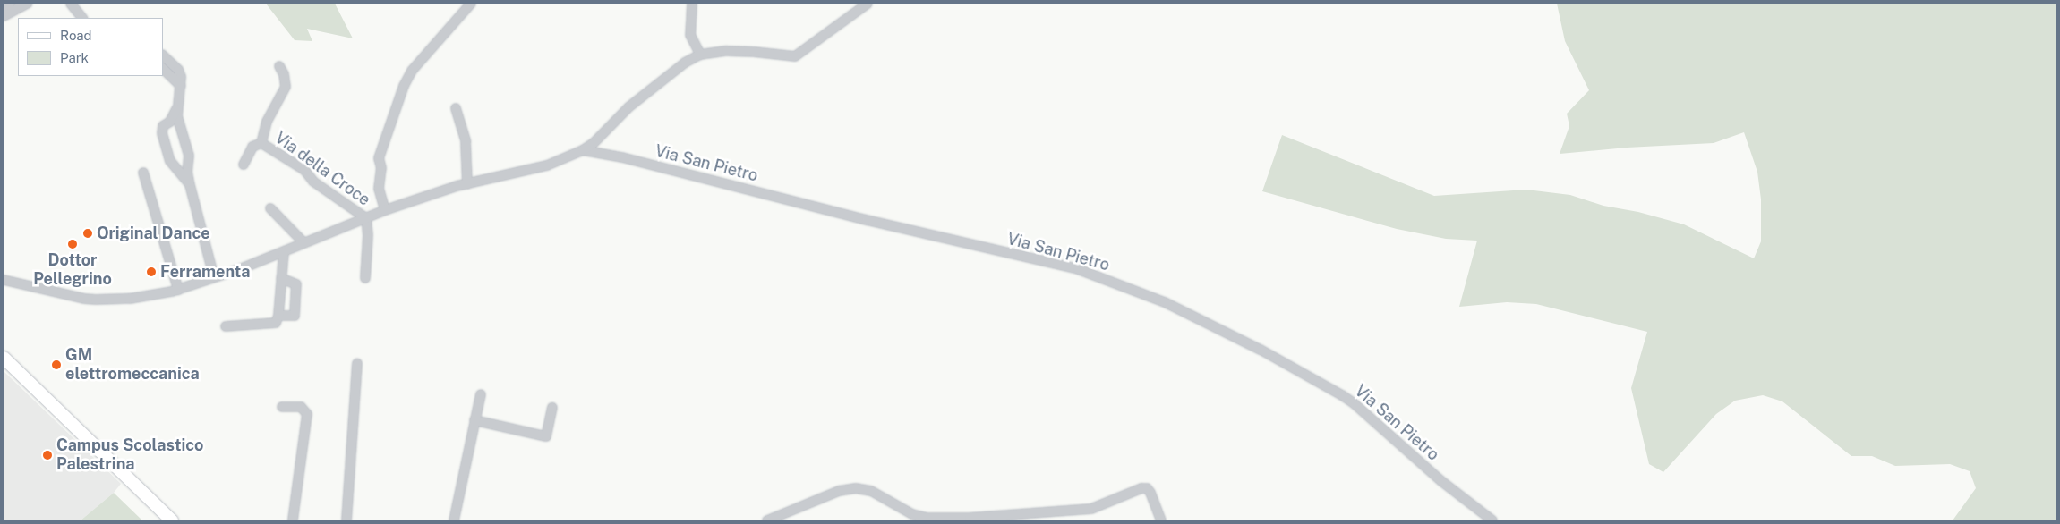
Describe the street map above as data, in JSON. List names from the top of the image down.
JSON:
{
  "streets": {
    "street": ["Via San Pietro", "Via della Croce"]
  },
  "crossings": [
    ["Via San Pietro", "Via della Croce"]
  ],
  "places": [
    "Original Dance",
    "Dottor Pellegrino",
    "Ferramenta",
    "GM elettromeccanica",
    "Campus Scolastico Palestrina"
  ],
  "legend": ["Road", "Park"]
}
